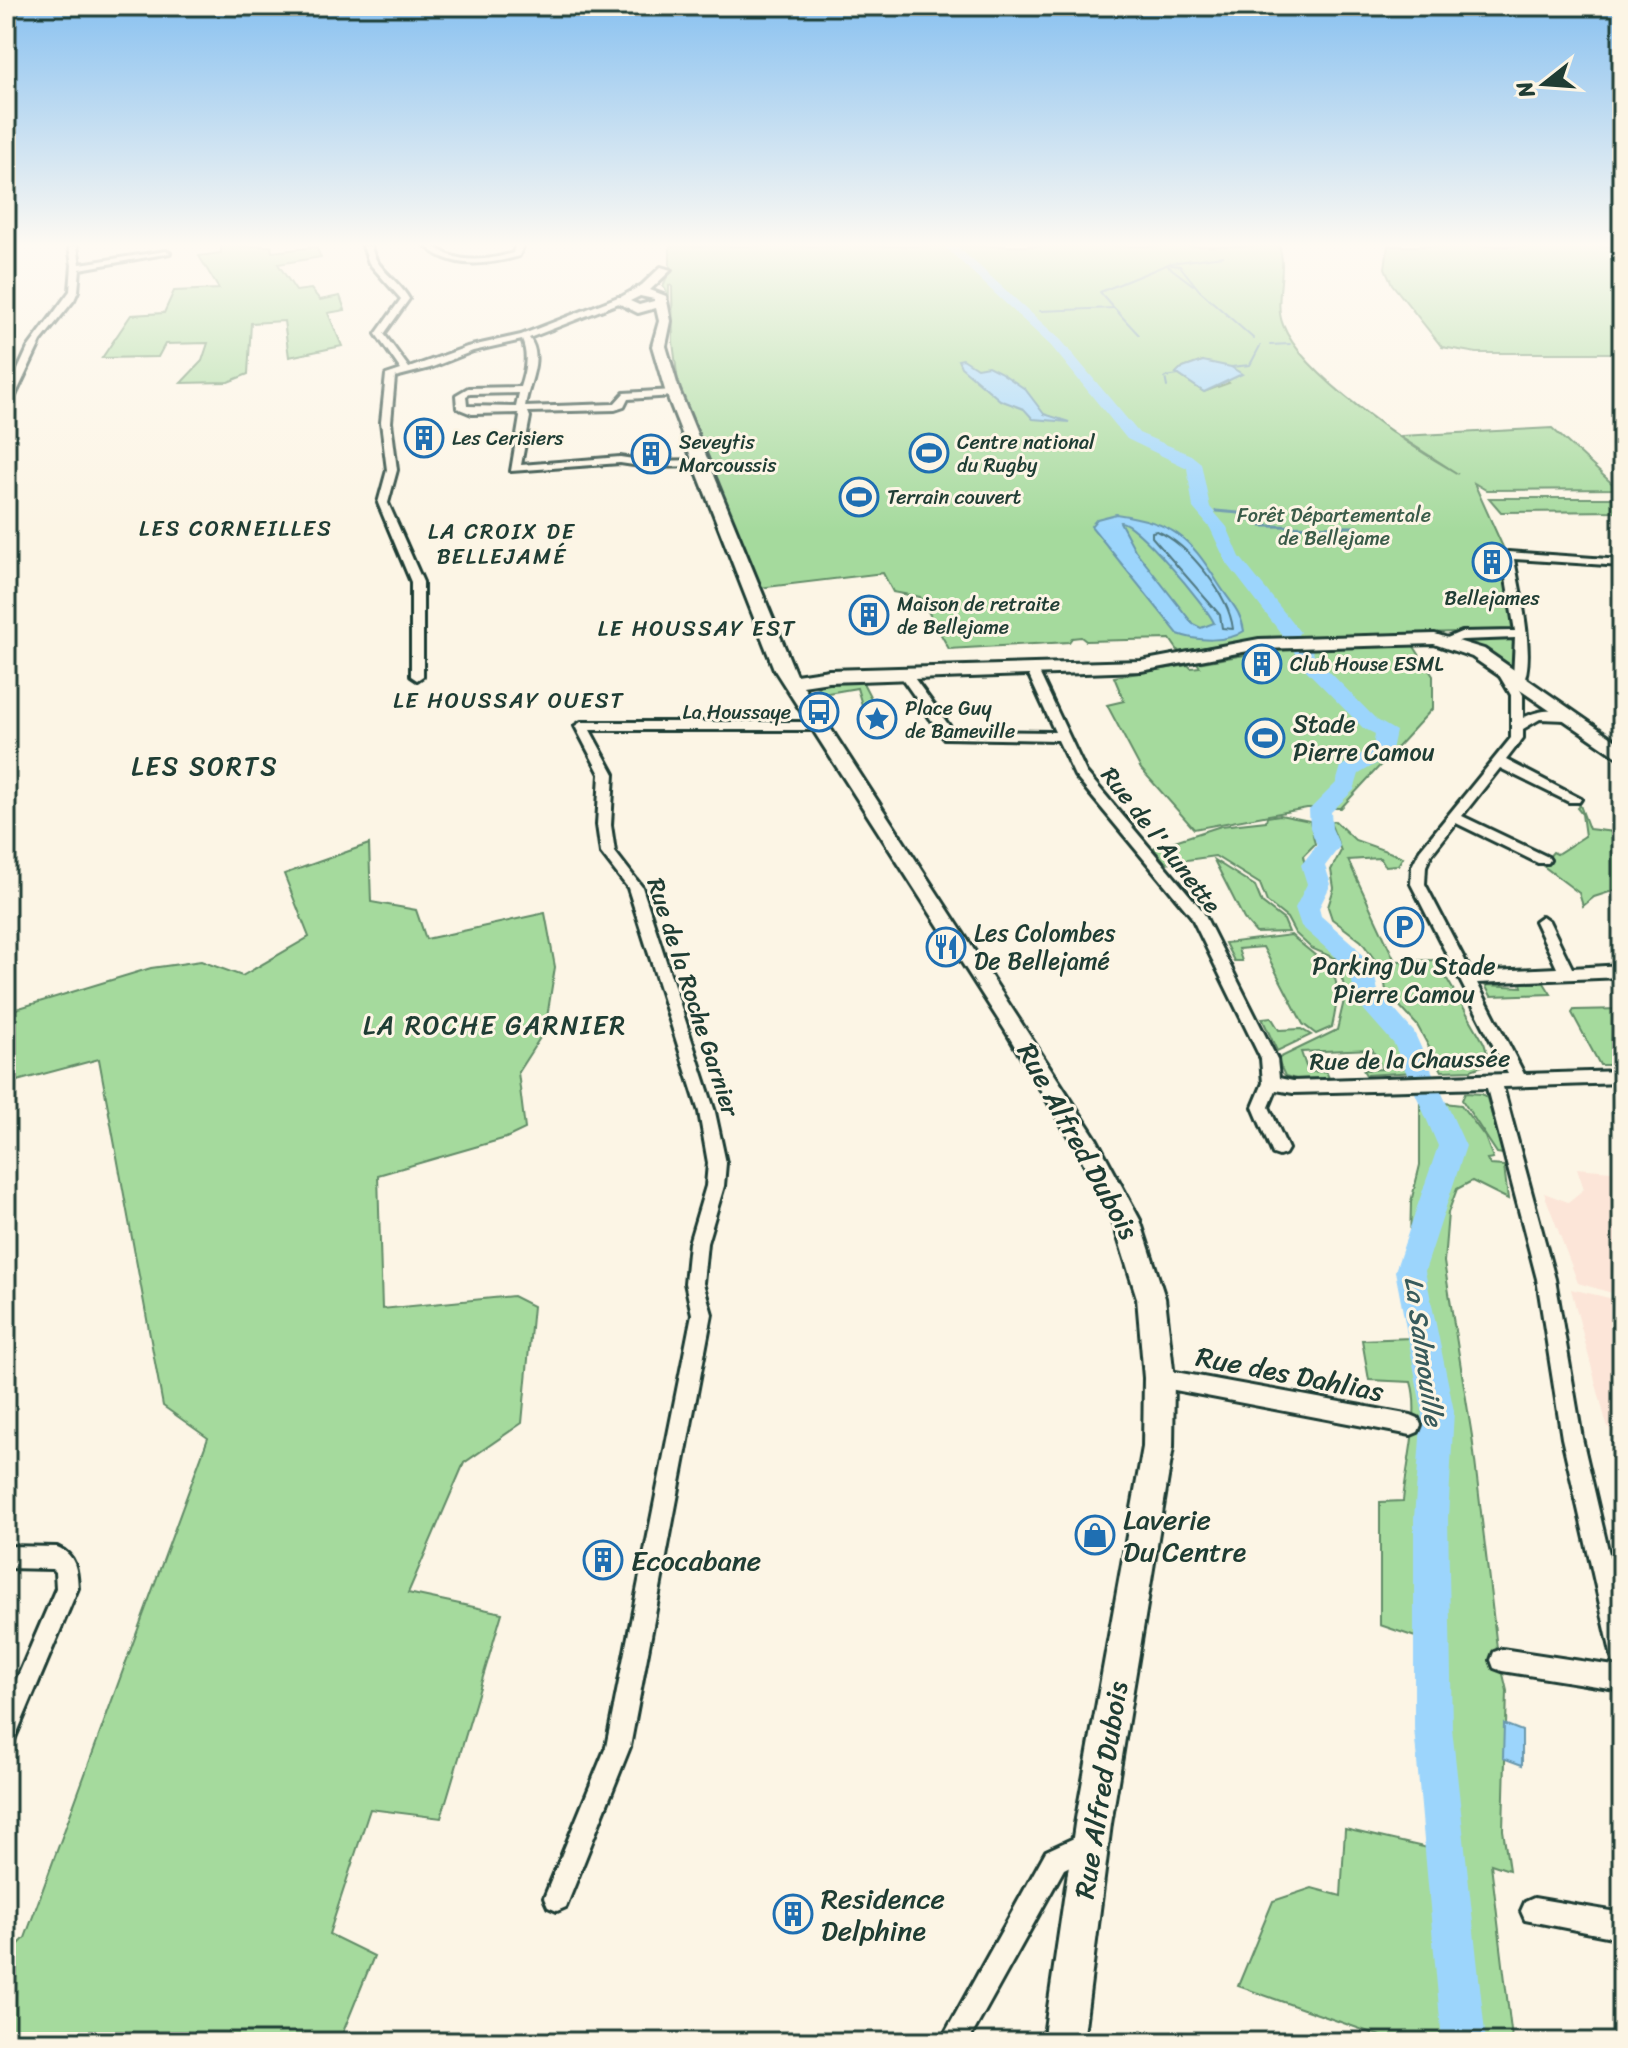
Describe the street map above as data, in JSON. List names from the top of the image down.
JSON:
{
  "streets": {
    "main road": ["Rue Alfred Dubois"],
    "street": [
      "Rue de l'Aunette",
      "Rue de la Roche Garnier",
      "Rue de la Chaussée",
      "Rue des Dahlias"
    ]
  },
  "crossings": [
    ["Rue de l'Aunette", "Rue de la Chaussée"],
    ["Rue de la Roche Garnier", "Rue Alfred Dubois"],
    ["Rue Alfred Dubois", "Rue des Dahlias"]
  ],
  "districts": [
    "LES CORNEILLES",
    "LA CROIX DE BELLEJAMÉ",
    "LE HOUSSAY EST",
    "LE HOUSSAY OUEST",
    "LES SORTS",
    "LA ROCHE GARNIER"
  ],
  "water": ["La Salmouille"],
  "parks": ["Forêt Départementale de Bellejame"],
  "places": {
    "building": [
      "Les Cerisiers",
      "Seveytis Marcoussis",
      "Bellejames",
      "Maison de retraite de Bellejame",
      "Club House ESML",
      "Ecocabane",
      "Residence Delphine"
    ],
    "sports": ["Centre national du Rugby", "Terrain couvert", "Stade Pierre Camou"],
    "bus stop": ["La Houssaye"],
    "place": ["Place Guy de Bameville"],
    "parking": ["Parking Du Stade Pierre Camou"],
    "restaurant": ["Les Colombes De Bellejamé"],
    "shop": ["Laverie Du Centre"]
  },
  "north": "left"
}
